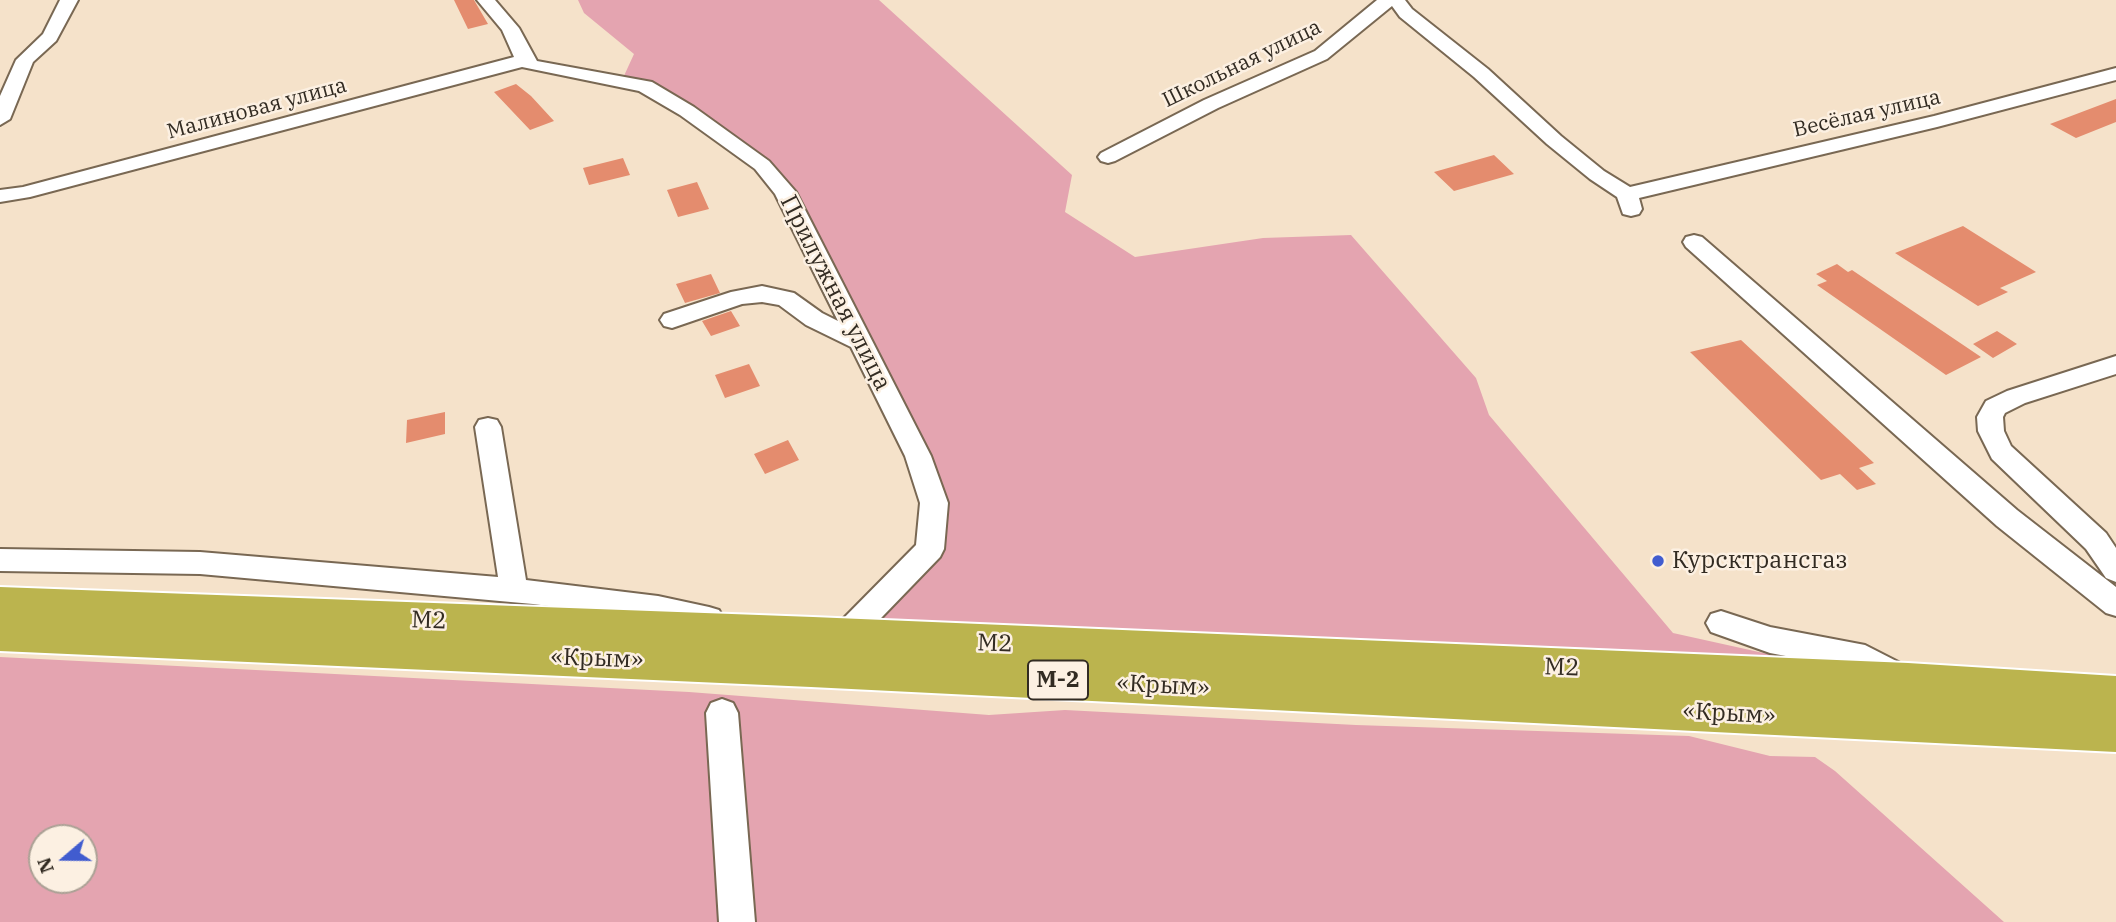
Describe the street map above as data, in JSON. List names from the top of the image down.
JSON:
{
  "streets": {
    "highway": ["М2", "«Крым»", "М-2"],
    "street": [
      "Школьная улица",
      "Малиновая улица",
      "Весёлая улица",
      "Прилужная улица"
    ]
  },
  "crossings": [
    ["Малиновая улица", "Прилужная улица"],
    ["Прилужная улица", "М2"]
  ],
  "places": ["Курсктрансгаз"],
  "north": "left"
}
